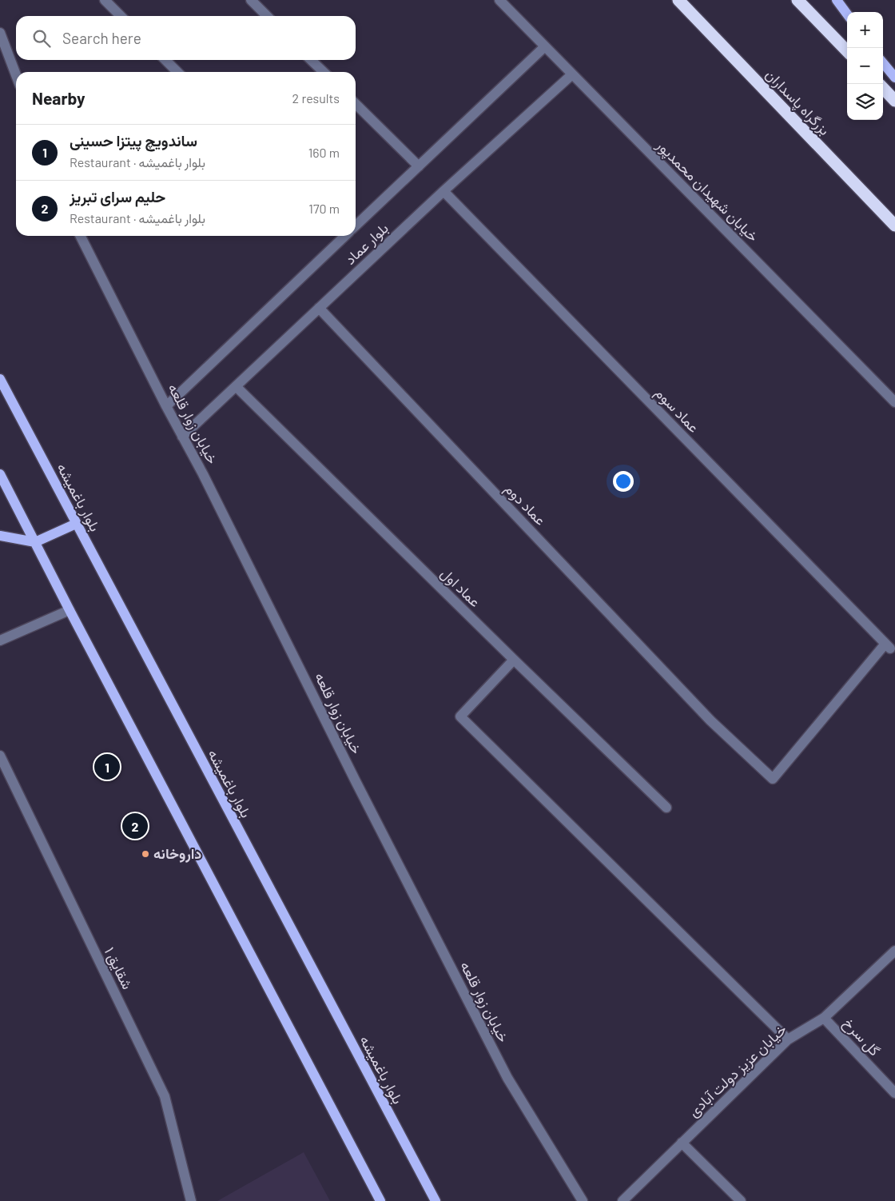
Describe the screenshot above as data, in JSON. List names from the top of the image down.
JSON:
{
  "streets": {
    "highway": ["بزرگراه پاسداران"],
    "main road": ["بلوار باغمیشه"],
    "street": [
      "خیابان شهیدان محمدپور",
      "بلوار عماد",
      "عماد سوم",
      "خیابان زوار قلعه",
      "عماد دوم",
      "عماد اول",
      "شقایق ۱",
      "گل سرخ",
      "خیابان عزیز دولت آبادی"
    ]
  },
  "crossings": [
    ["خیابان شهیدان محمدپور", "بلوار عماد"],
    ["بلوار عماد", "عماد سوم"],
    ["بلوار عماد", "خیابان زوار قلعه"],
    ["بلوار عماد", "عماد دوم"],
    ["بلوار عماد", "عماد اول"],
    ["عماد سوم", "عماد دوم"],
    ["گل سرخ", "خیابان عزیز دولت آبادی"]
  ],
  "places": ["داروخانه"],
  "page": {
    "map_buttons": ["+", "−"],
    "search": "Search here",
    "heading": ["Nearby", "2 results"],
    "list": [
      {
        "mark": "1",
        "name": "ساندویچ پیتزا حسینی",
        "note": "Restaurant · بلوار باغمیشه",
        "value": "160 m"
      },
      {
        "mark": "2",
        "name": "حلیم سرای تبریز",
        "note": "Restaurant · بلوار باغمیشه",
        "value": "170 m"
      }
    ],
    "pins": ["1", "2"]
  }
}
